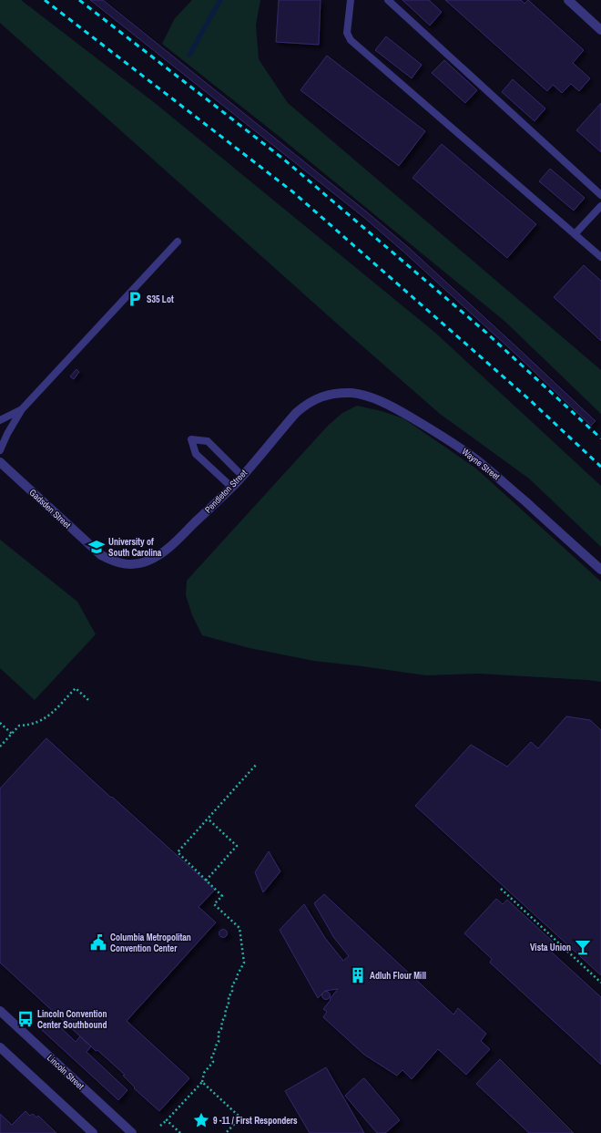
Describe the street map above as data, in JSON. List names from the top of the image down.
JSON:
{
  "streets": {
    "street": [
      "Wayne Street",
      "Pendleton Street",
      "Gadsden Street",
      "Lincoln Street"
    ]
  },
  "crossings": [
    ["Wayne Street", "Pendleton Street"],
    ["Pendleton Street", "Gadsden Street"]
  ],
  "places": {
    "parking": ["S35 Lot"],
    "school or university": ["University of South Carolina"],
    "public building": ["Columbia Metropolitan Convention Center"],
    "bar": ["Vista Union"],
    "building": ["Adluh Flour Mill"],
    "bus stop": ["Lincoln Convention Center Southbound"],
    "place": ["9 -11 / First Responders"]
  }
}
